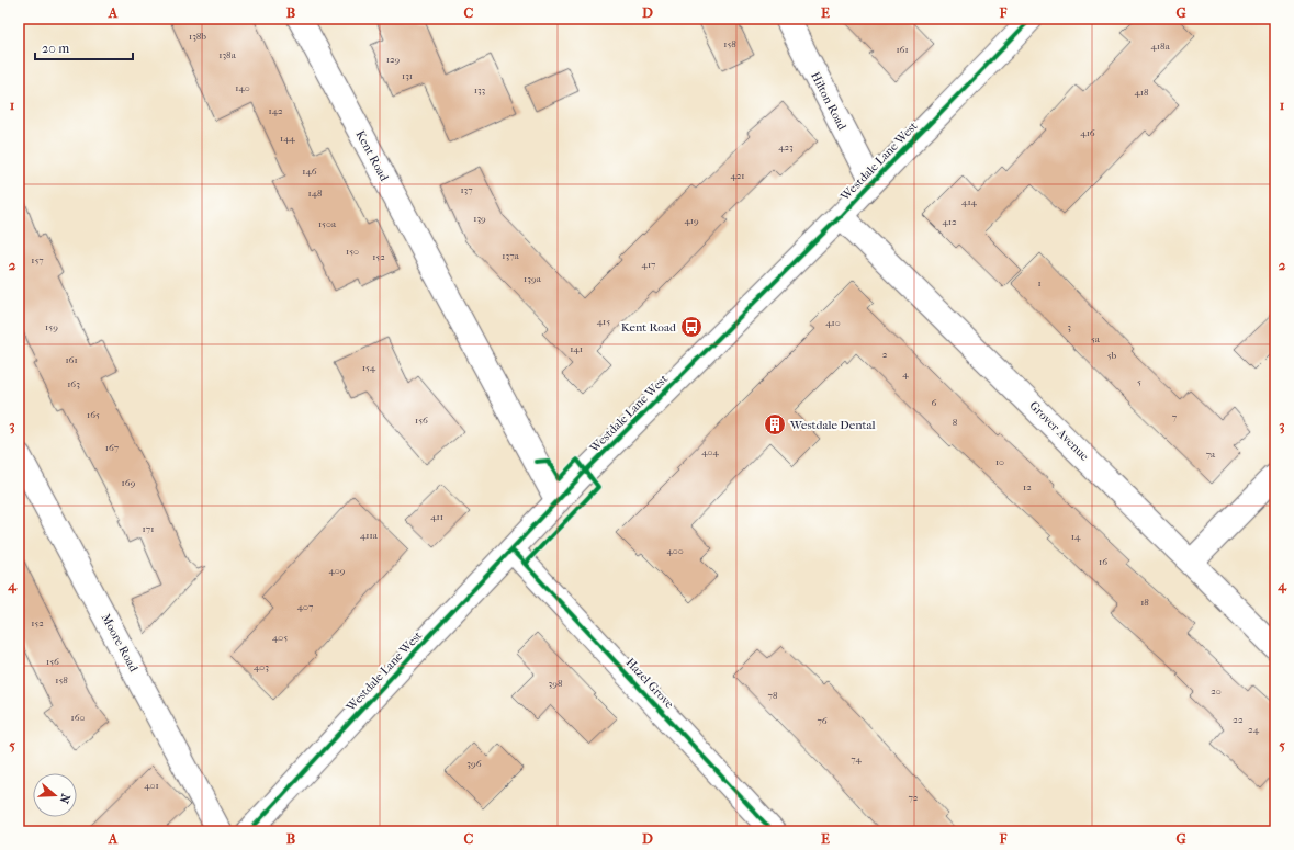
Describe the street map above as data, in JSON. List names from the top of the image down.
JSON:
{
  "streets": {
    "street": [
      "Hilton Road",
      "Kent Road",
      "Westdale Lane West",
      "Grover Avenue",
      "Moore Road",
      "Hazel Grove"
    ]
  },
  "crossings": [
    ["Hilton Road", "Westdale Lane West"],
    ["Kent Road", "Westdale Lane West"],
    ["Westdale Lane West", "Grover Avenue"],
    ["Westdale Lane West", "Hazel Grove"]
  ],
  "places": {
    "bus stop": ["Kent Road"],
    "building": ["Westdale Dental"]
  },
  "house_numbers": [
    "138b",
    "158",
    "418a",
    "161",
    "138a",
    "129",
    "131",
    "140",
    "133",
    "418",
    "142",
    "416",
    "144",
    "423",
    "146",
    "421",
    "137",
    "148",
    "414",
    "139",
    "419",
    "412",
    "150a",
    "150",
    "137a",
    "152",
    "157",
    "417",
    "139a",
    "1",
    "415",
    "410",
    "159",
    "3",
    "5a",
    "141",
    "2",
    "5b",
    "161",
    "154",
    "4",
    "5",
    "163",
    "6",
    "165",
    "7",
    "156",
    "8",
    "167",
    "404",
    "7a",
    "10",
    "169",
    "12",
    "411",
    "171",
    "411a",
    "14",
    "400",
    "16",
    "409",
    "18",
    "407",
    "152",
    "405",
    "156",
    "403",
    "158",
    "398",
    "20",
    "78",
    "160",
    "22",
    "76",
    "24",
    "74",
    "396",
    "401",
    "72"
  ],
  "scale_bar": "20 m",
  "north": "right",
  "grid": {
    "columns": [
      "A",
      "B",
      "C",
      "D",
      "E",
      "F",
      "G"
    ],
    "rows": [
      "1",
      "2",
      "3",
      "4",
      "5"
    ]
  }
}
